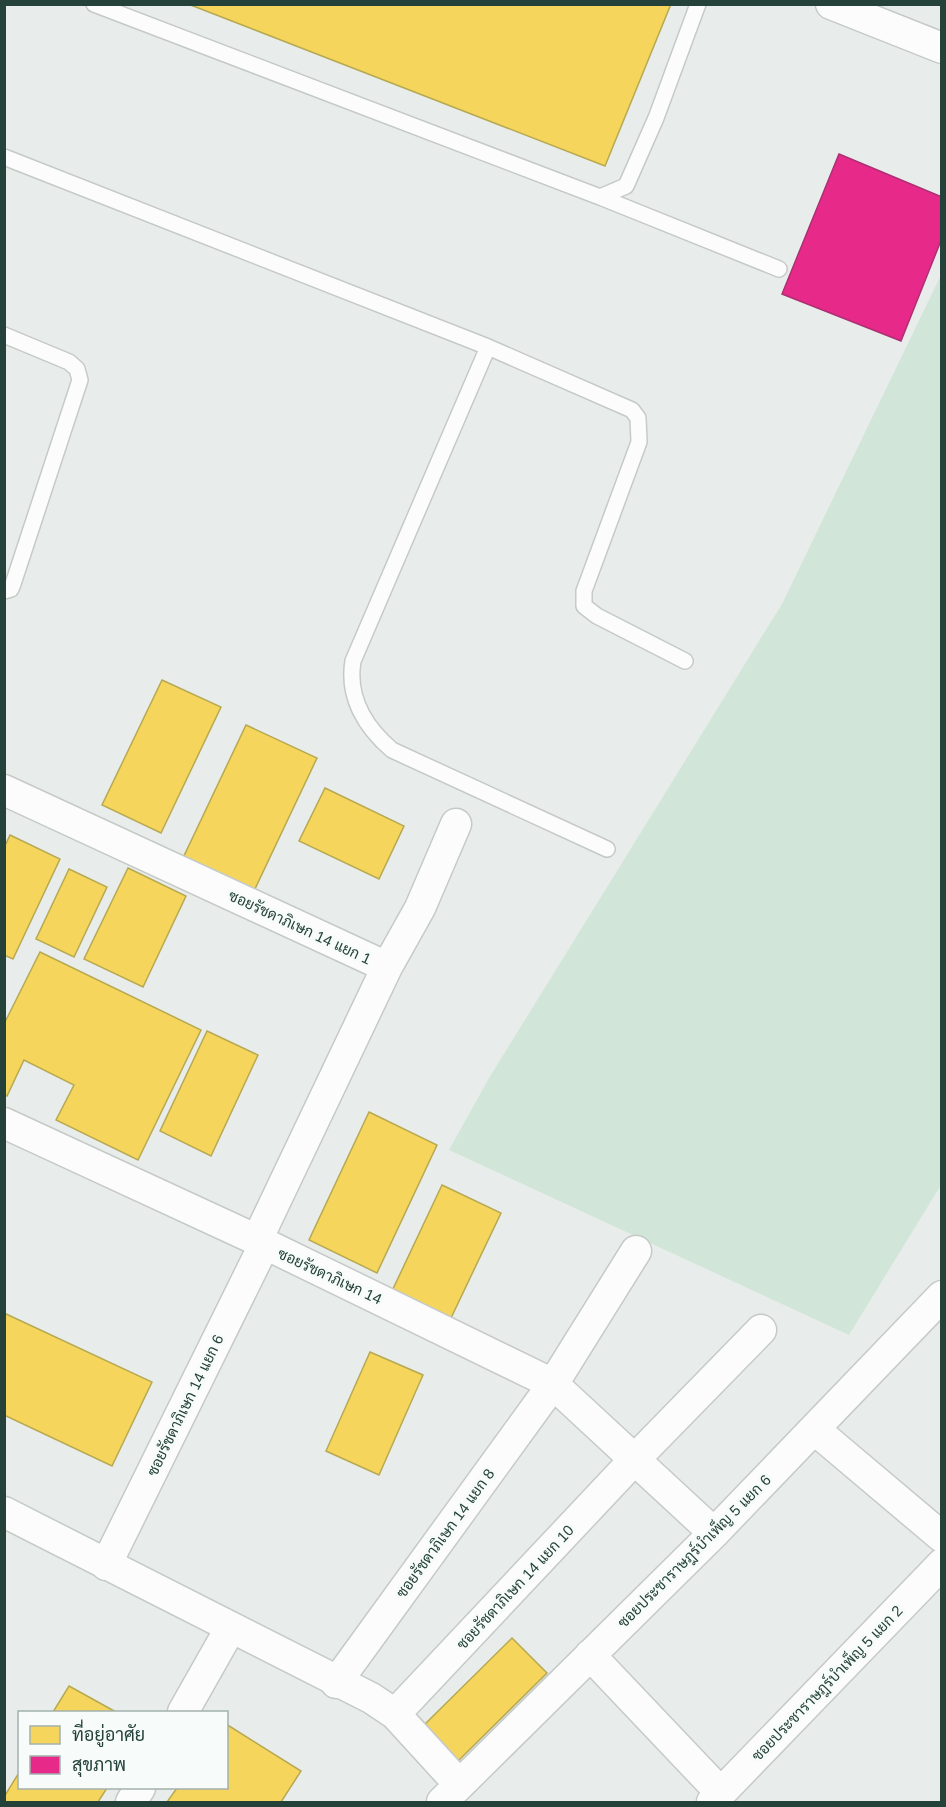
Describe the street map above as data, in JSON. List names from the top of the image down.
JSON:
{
  "streets": {
    "street": [
      "ซอยรัชดาภิเษก 14 แยก 1",
      "ซอยรัชดาภิเษก 14",
      "ซอยรัชดาภิเษก 14 แยก 6",
      "ซอยรัชดาภิเษก 14 แยก 8",
      "ซอยประชาราษฎร์บำเพ็ญ 5 แยก 6",
      "ซอยรัชดาภิเษก 14 แยก 10",
      "ซอยประชาราษฎร์บำเพ็ญ 5 แยก 2"
    ]
  },
  "crossings": [
    ["ซอยรัชดาภิเษก 14 แยก 1", "ซอยรัชดาภิเษก 14"],
    ["ซอยรัชดาภิเษก 14 แยก 1", "ซอยรัชดาภิเษก 14 แยก 6"],
    ["ซอยรัชดาภิเษก 14", "ซอยรัชดาภิเษก 14 แยก 6"],
    ["ซอยรัชดาภิเษก 14", "ซอยรัชดาภิเษก 14 แยก 8"],
    ["ซอยรัชดาภิเษก 14", "ซอยประชาราษฎร์บำเพ็ญ 5 แยก 6"],
    ["ซอยรัชดาภิเษก 14", "ซอยรัชดาภิเษก 14 แยก 10"]
  ],
  "legend": ["ที่อยู่อาศัย", "สุขภาพ"]
}
